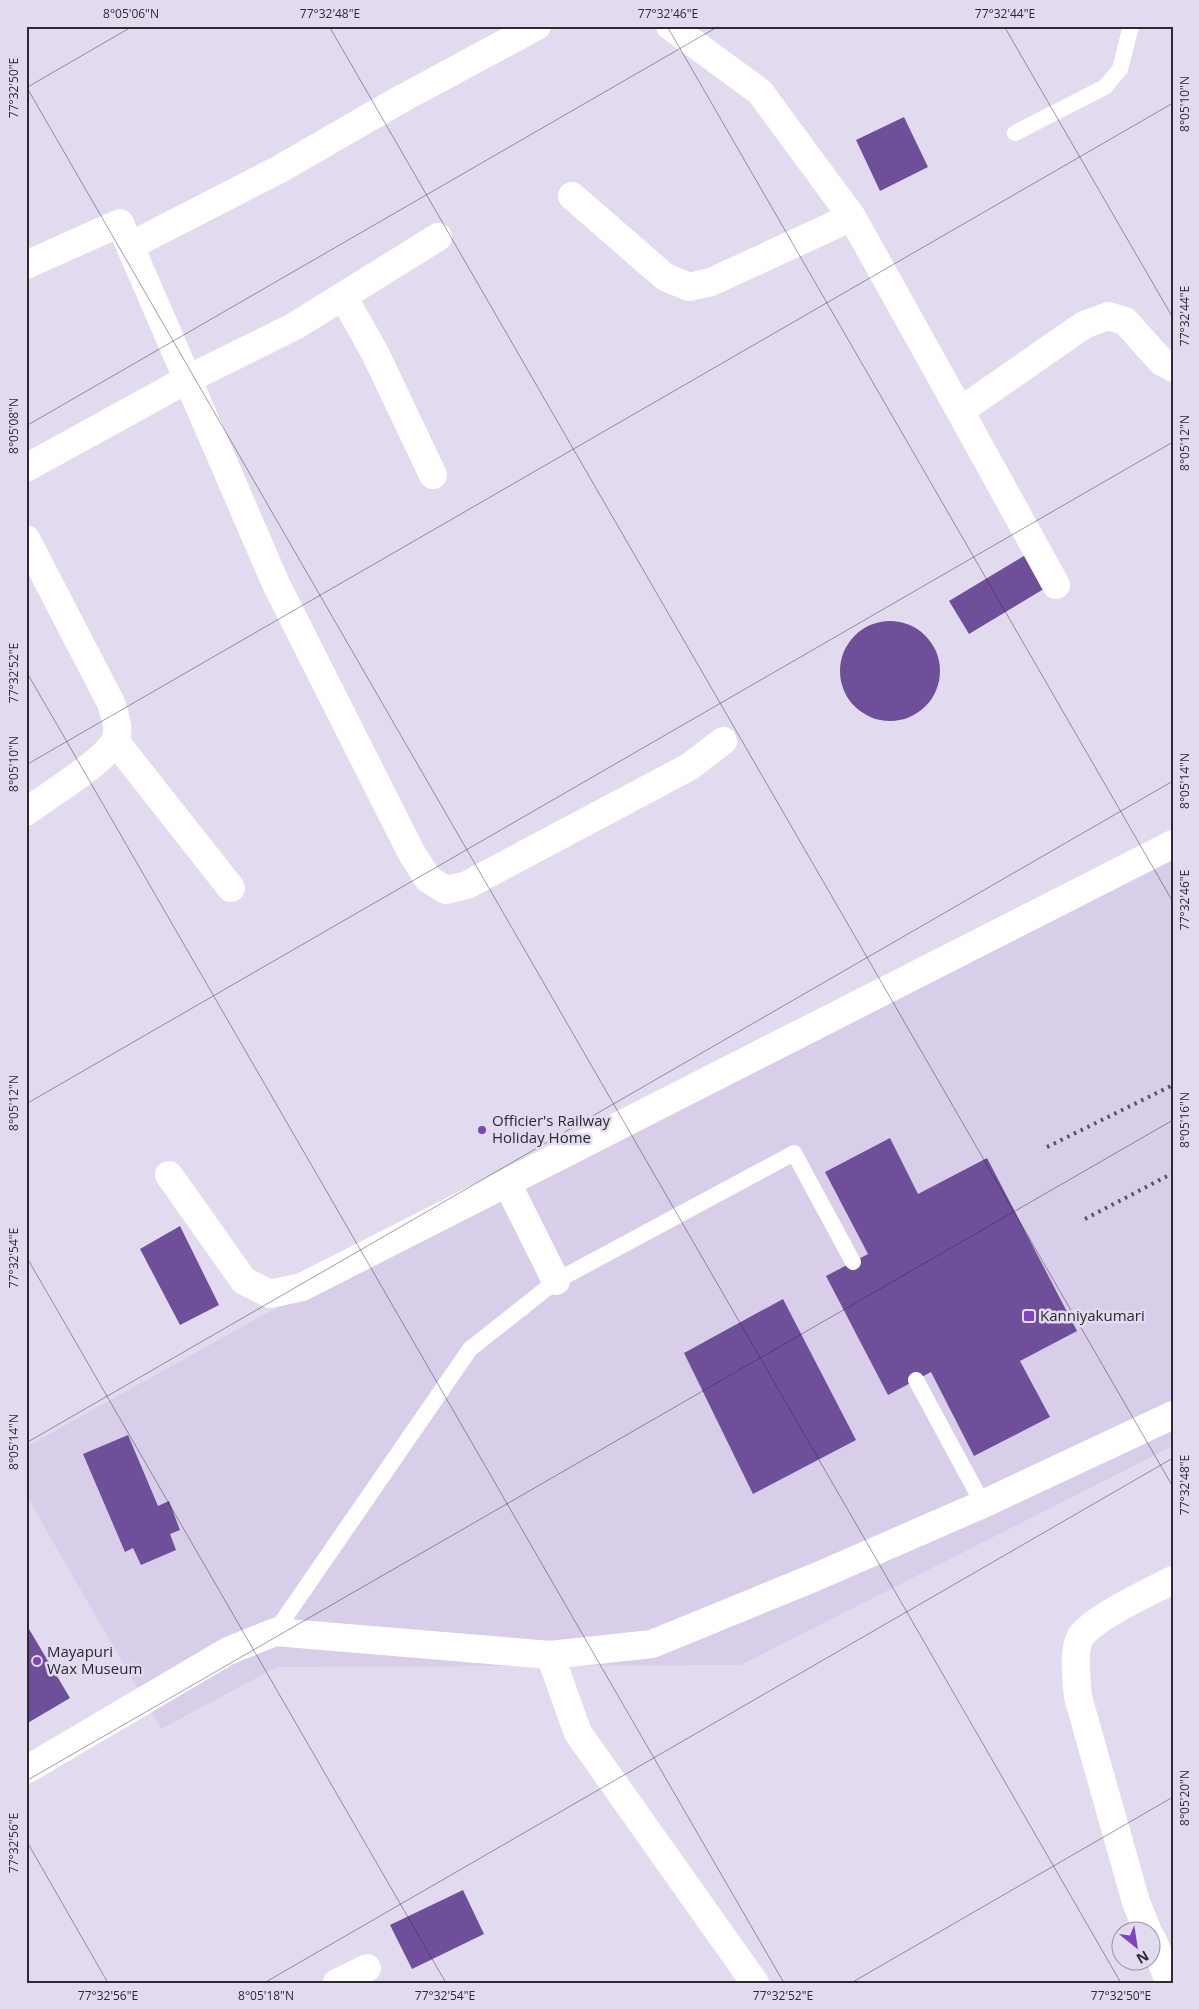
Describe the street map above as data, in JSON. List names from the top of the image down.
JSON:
{
  "places": {
    "other": ["Officier's Railway Holiday Home", "Mayapuri Wax Museum"],
    "transit": ["Kanniyakumari"]
  },
  "north": "bottom right",
  "coordinates": [
    "8°05'06\"N",
    "77°32'48\"E",
    "77°32'46\"E",
    "77°32'44\"E",
    "77°32'50\"E",
    "8°05'10\"N",
    "8°05'08\"N",
    "8°05'12\"N",
    "77°32'52\"E",
    "8°05'14\"N",
    "8°05'16\"N",
    "77°32'54\"E",
    "8°05'20\"N",
    "77°32'56\"E",
    "8°05'18\"N"
  ]
}
